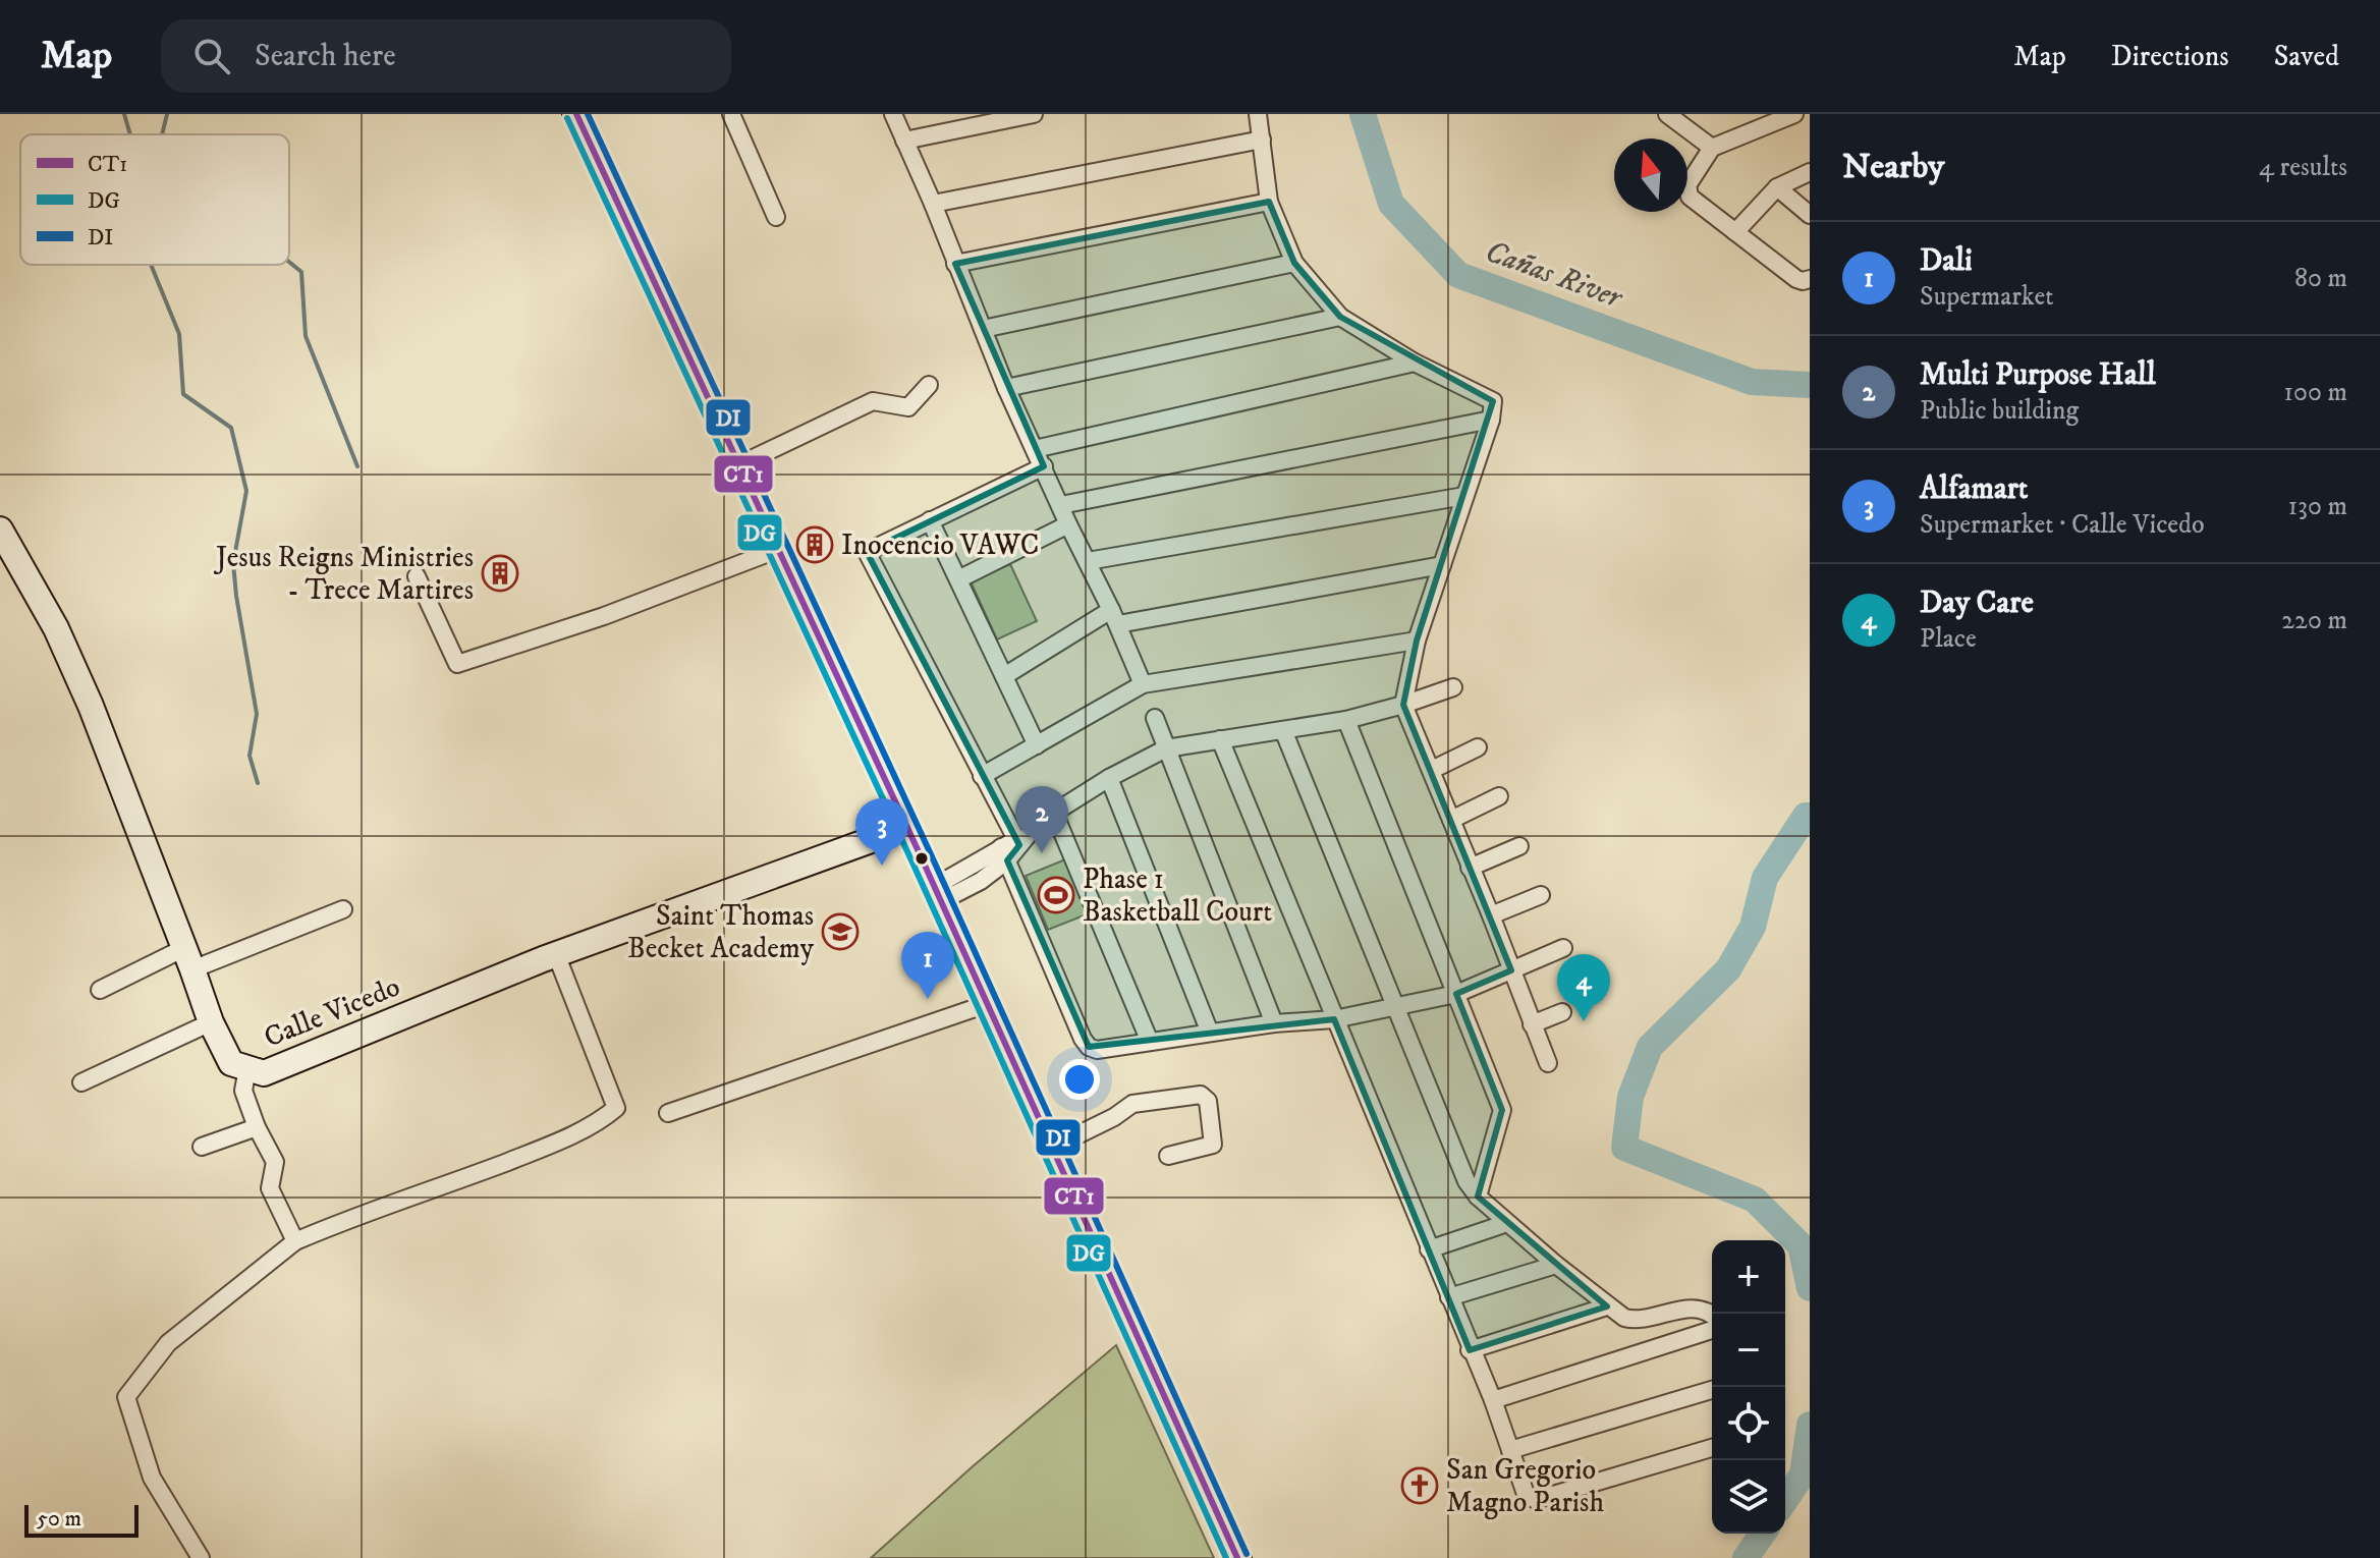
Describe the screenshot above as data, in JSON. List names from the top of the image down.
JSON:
{
  "streets": {
    "street": ["Calle Vicedo"]
  },
  "water": ["Cañas River"],
  "places": {
    "building": ["Inocencio VAWC", "Jesus Reigns Ministries - Trece Martires"],
    "sports": ["Phase 1 Basketball Court"],
    "school or university": ["Saint Thomas Becket Academy"],
    "church": ["San Gregorio Magno Parish"]
  },
  "lines": ["transit line CT1", "transit line DI", "transit line DG"],
  "legend": ["CT1", "DG", "DI"],
  "scale_bar": "50 m",
  "north": "top",
  "page": {
    "header": "Map",
    "search": "Search here",
    "nav": ["Map", "Directions", "Saved"],
    "heading": ["Nearby", "4 results"],
    "list": [
      {
        "mark": "1",
        "name": "Dali",
        "note": "Supermarket",
        "value": "80 m"
      },
      {
        "mark": "2",
        "name": "Multi Purpose Hall",
        "note": "Public building",
        "value": "100 m"
      },
      {
        "mark": "3",
        "name": "Alfamart",
        "note": "Supermarket · Calle Vicedo",
        "value": "130 m"
      },
      {
        "mark": "4",
        "name": "Day Care",
        "note": "Place",
        "value": "220 m"
      }
    ],
    "pins": [
      "2",
      "3",
      "1",
      "4"
    ],
    "map_buttons": ["+", "−"],
    "scale": "50 m"
  }
}
